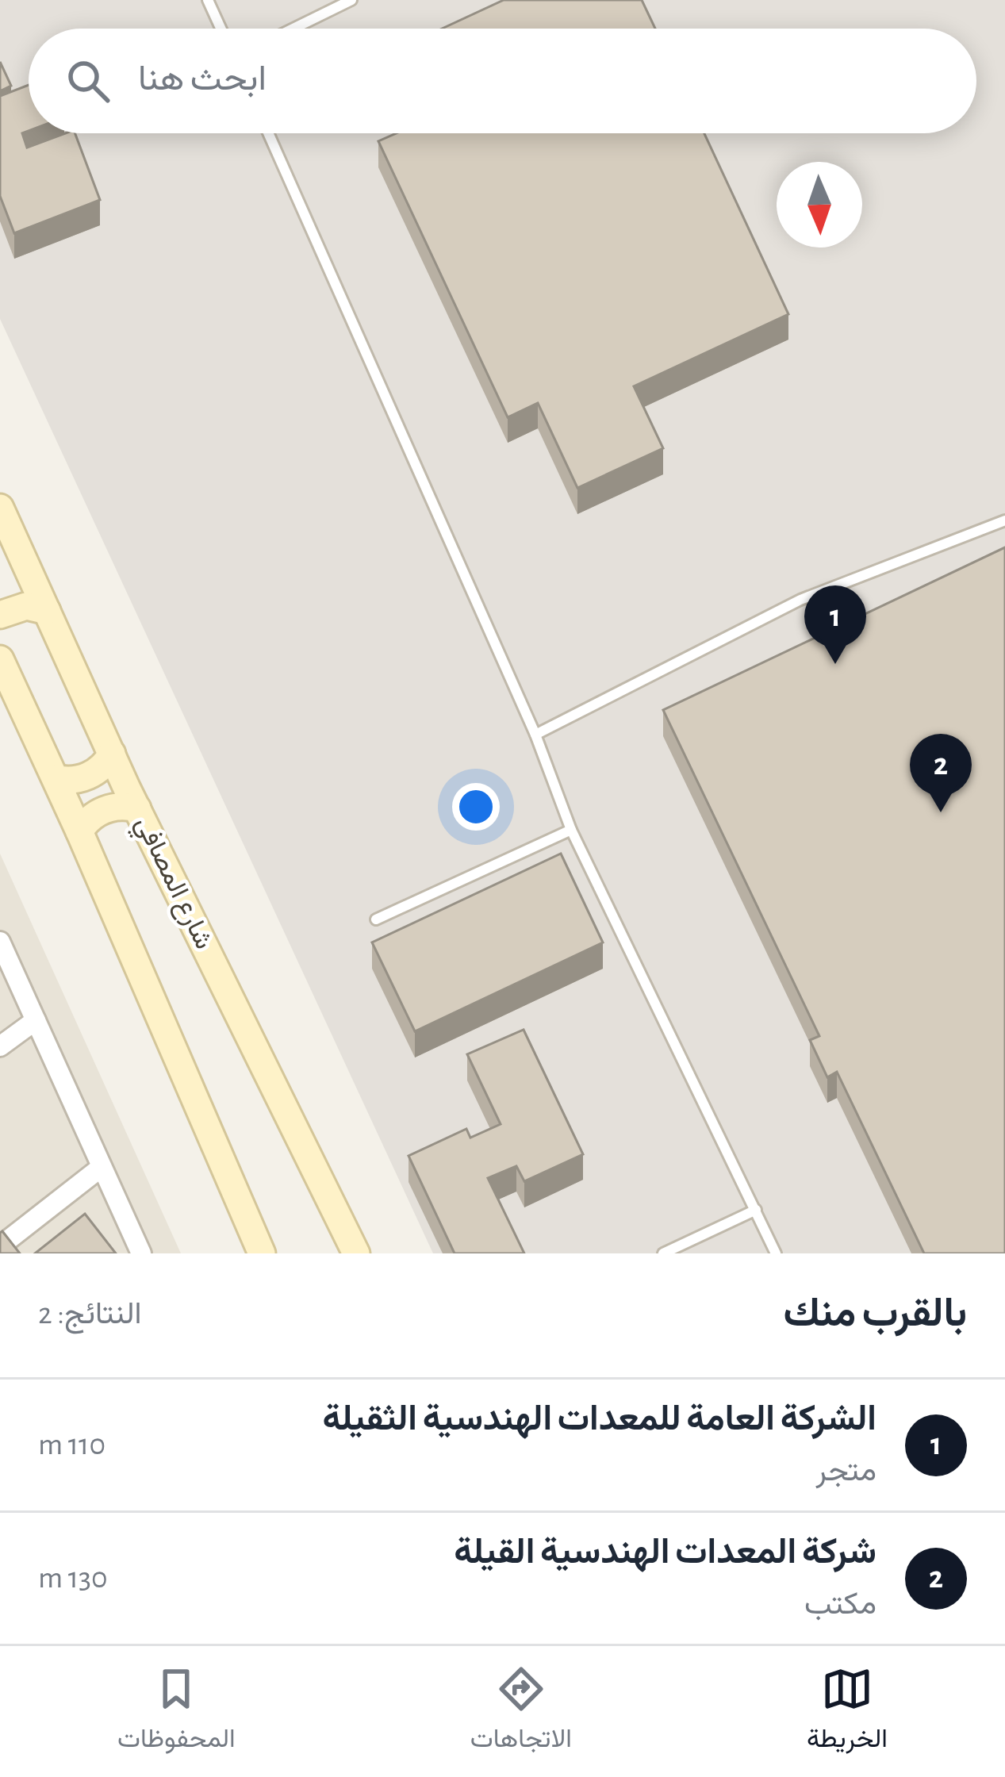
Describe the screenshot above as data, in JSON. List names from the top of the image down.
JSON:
{
  "streets": {
    "main road": ["شارع المصافي"]
  },
  "north": "bottom",
  "page": {
    "search": "ابحث هنا",
    "pins": ["1", "2"],
    "heading": ["بالقرب منك", "النتائج: 2"],
    "list": [
      {
        "mark": "1",
        "name": "الشركة العامة للمعدات الهندسية الثقيلة",
        "note": "متجر",
        "value": "110 m"
      },
      {
        "mark": "2",
        "name": "شركة المعدات الهندسية القيلة",
        "note": "مكتب",
        "value": "130 m"
      }
    ],
    "nav": ["الخريطة", "الاتجاهات", "المحفوظات"]
  }
}
